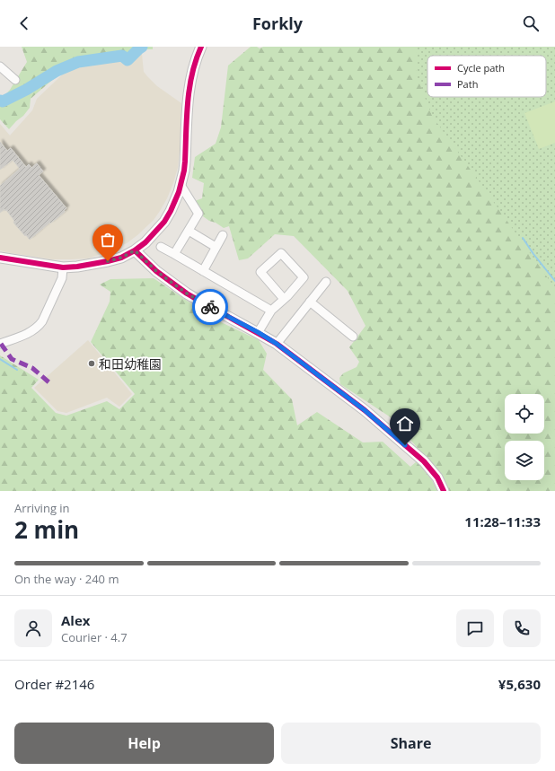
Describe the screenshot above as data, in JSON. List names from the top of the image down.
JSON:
{
  "places": ["和田幼稚園"],
  "legend": ["Cycle path", "Path"],
  "page": {
    "header": "Forkly",
    "heading": ["2 min", "Arriving in", "11:28–11:33"],
    "panel": [
      "Alex",
      "Courier · 4.7",
      "Order #2146",
      "¥5,630"
    ],
    "bar": "On the way · 240 m",
    "buttons": ["Help", "Share"]
  }
}
